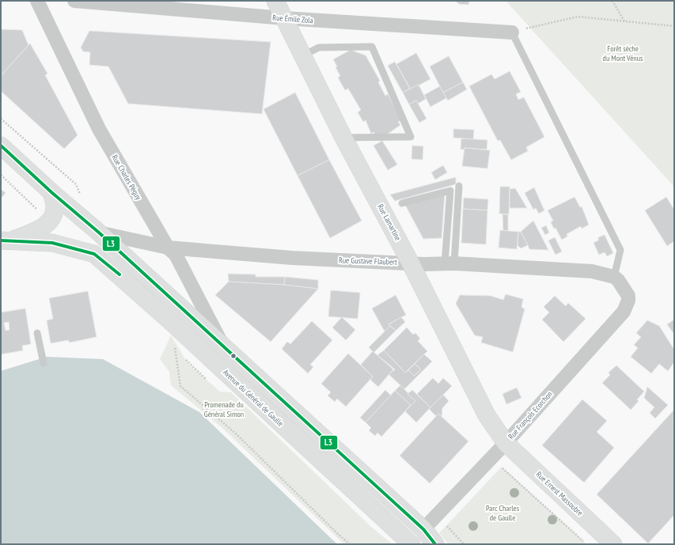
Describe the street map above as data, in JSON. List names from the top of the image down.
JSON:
{
  "streets": {
    "main road": ["Rue Lamartine", "Avenue du Général de Gaulle", "Rue Ernest Massoubre"],
    "street": [
      "Rue Émile Zola",
      "Rue Charles Péguy",
      "Rue Gustave Flaubert",
      "Rue François Ecorchon"
    ]
  },
  "crossings": [
    ["Rue Émile Zola", "Rue Lamartine"],
    ["Rue Charles Péguy", "Rue Gustave Flaubert"],
    ["Rue Lamartine", "Rue Gustave Flaubert"],
    ["Rue Lamartine", "Rue François Ecorchon"],
    ["Rue Lamartine", "Rue Ernest Massoubre"],
    ["Rue Gustave Flaubert", "Rue François Ecorchon"],
    ["Rue François Ecorchon", "Rue Ernest Massoubre"]
  ],
  "parks": ["Forêt sèche du Mont Vénus", "Promenade du Général Simon", "Parc Charles de Gaulle"],
  "lines": ["transit line L3"]
}
